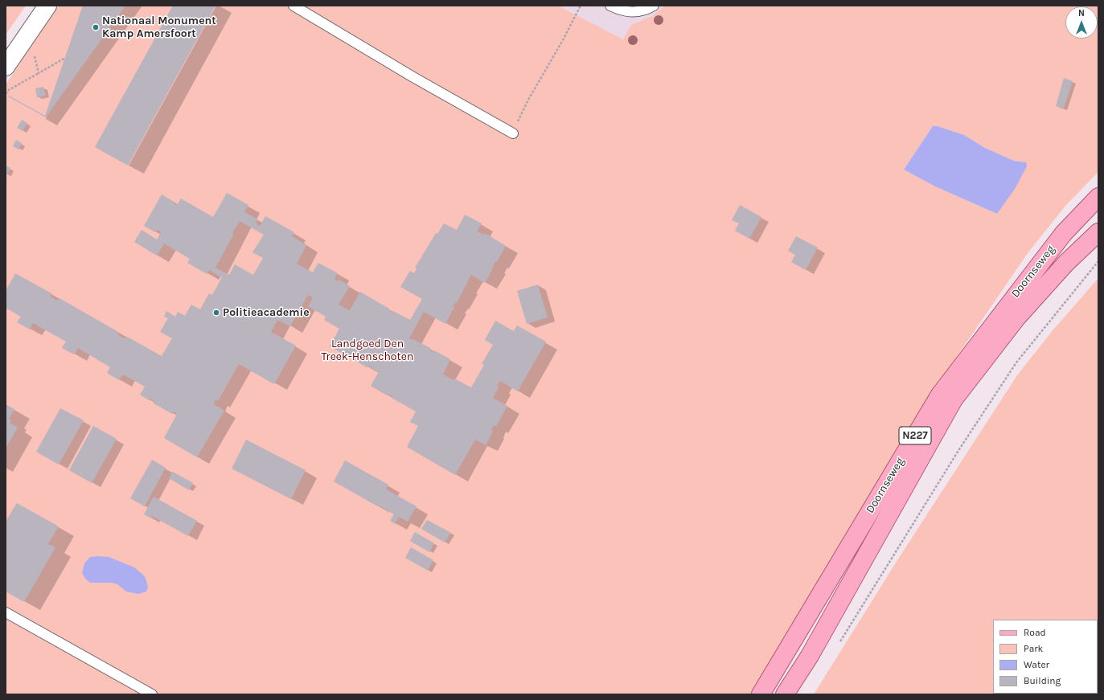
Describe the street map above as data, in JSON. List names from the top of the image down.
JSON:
{
  "streets": {
    "main road": ["Doornseweg", "N227"]
  },
  "parks": ["Landgoed Den Treek-Henschoten"],
  "places": ["Nationaal Monument Kamp Amersfoort", "Politieacademie"],
  "legend": [
    "Road",
    "Park",
    "Water",
    "Building"
  ],
  "north": "top"
}
